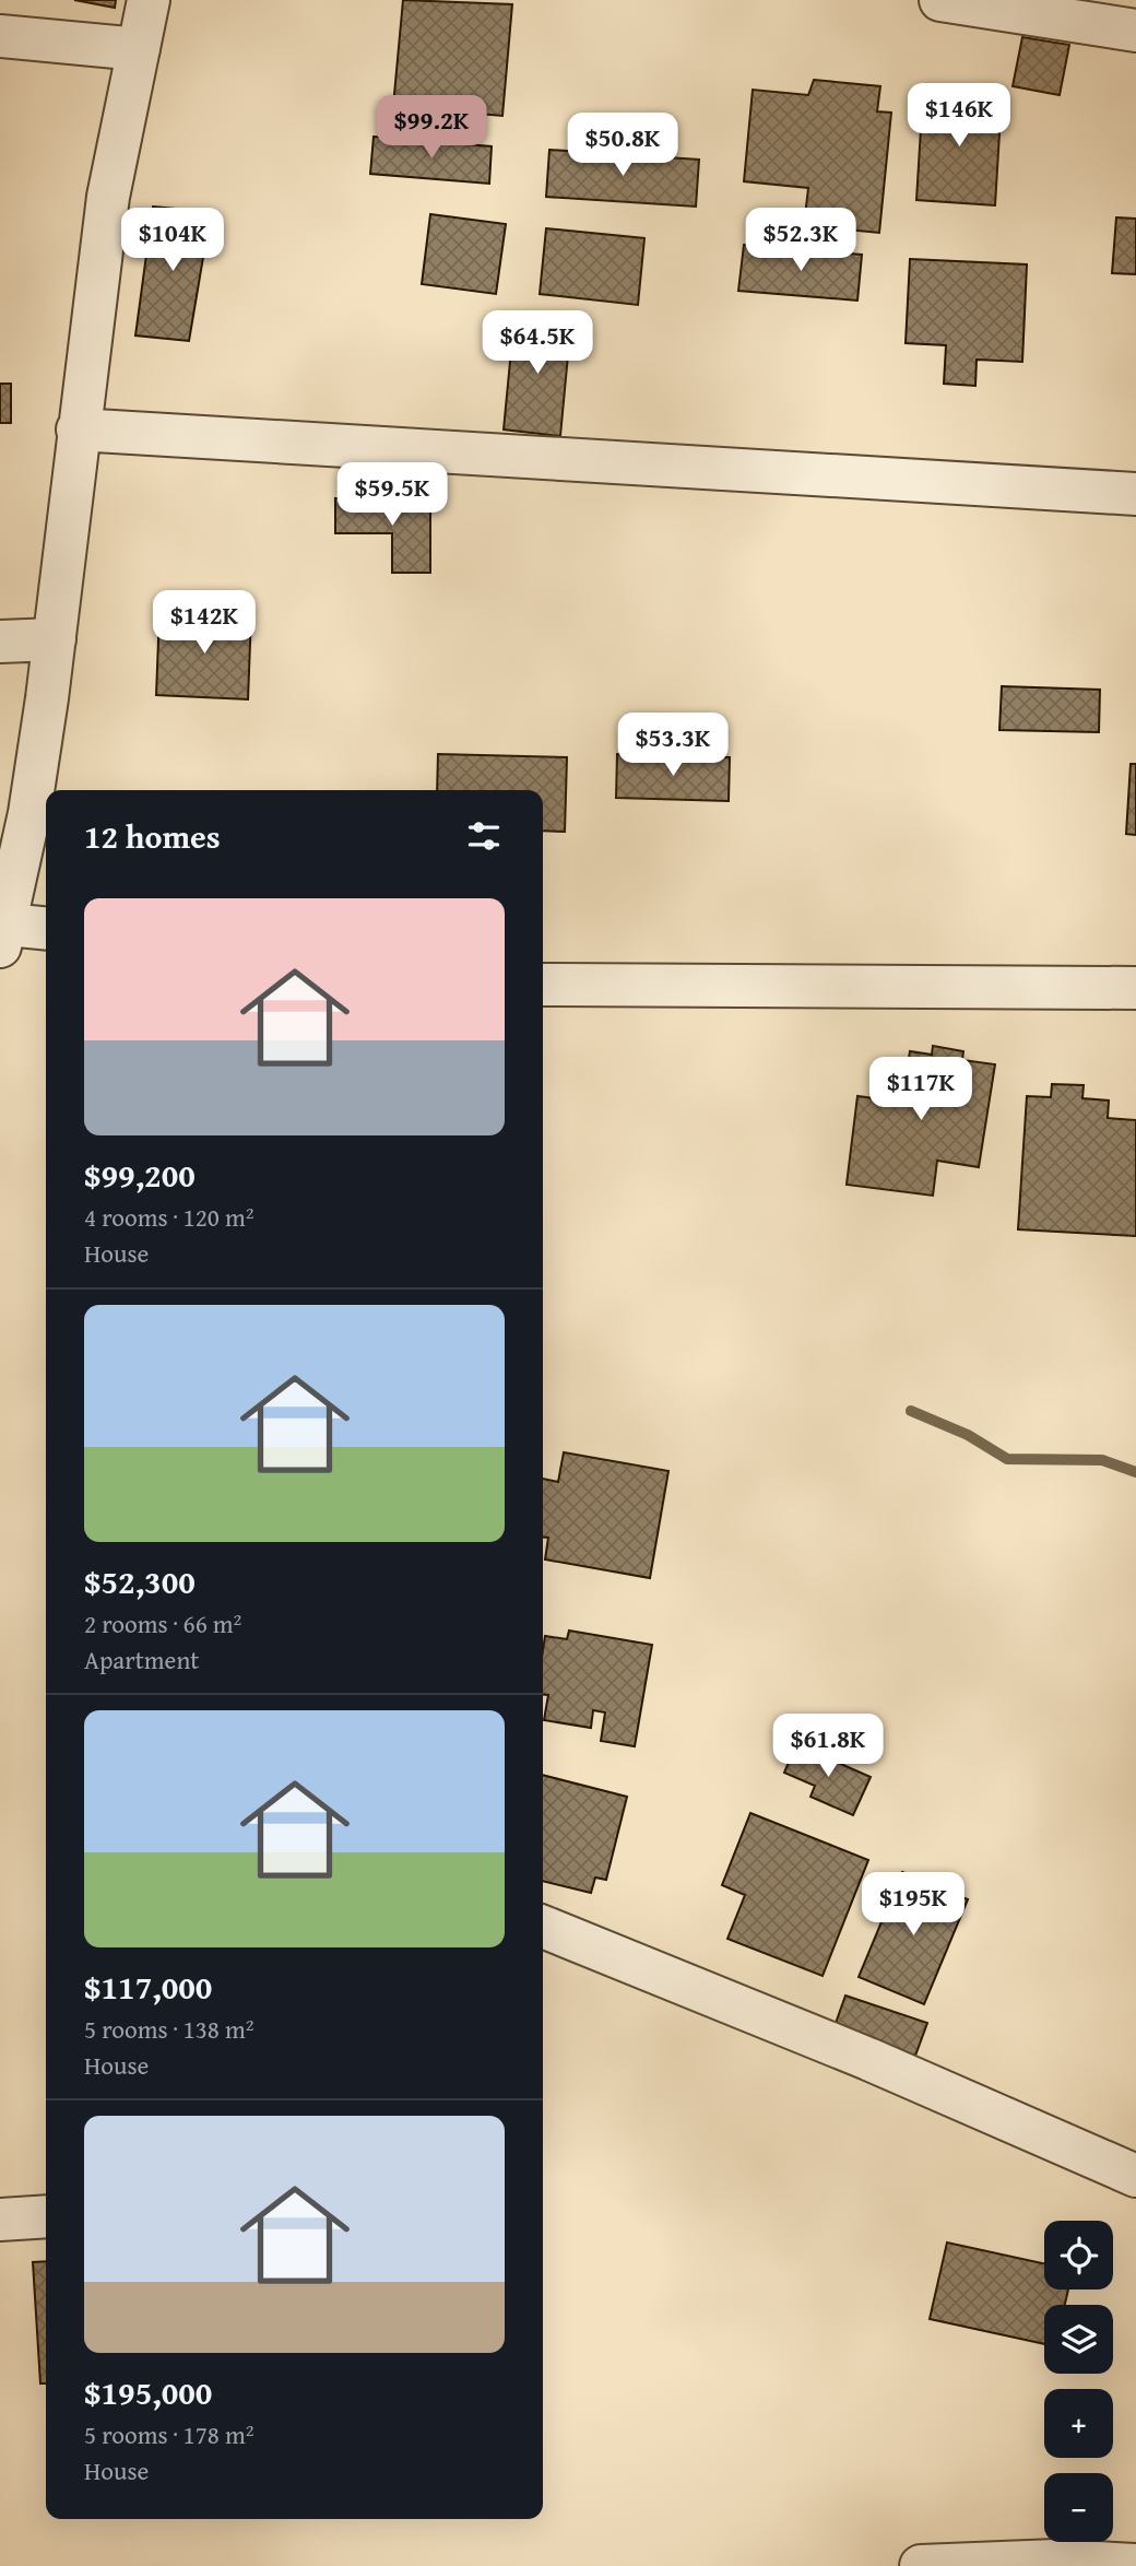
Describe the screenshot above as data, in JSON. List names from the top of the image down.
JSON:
{
  "page": {
    "price": [
      "$146K",
      "$99.2K",
      "$50.8K",
      "$104K",
      "$52.3K",
      "$64.5K",
      "$59.5K",
      "$142K",
      "$53.3K",
      "$117K",
      "$61.8K",
      "$195K"
    ],
    "heading": "12 homes",
    "list": [
      {
        "name": "$99,200",
        "note": "4 rooms · 120 m² · House"
      },
      {
        "name": "$52,300",
        "note": "2 rooms · 66 m² · Apartment"
      },
      {
        "name": "$117,000",
        "note": "5 rooms · 138 m² · House"
      },
      {
        "name": "$195,000",
        "note": "5 rooms · 178 m² · House"
      }
    ],
    "map_buttons": ["+", "−"]
  }
}
